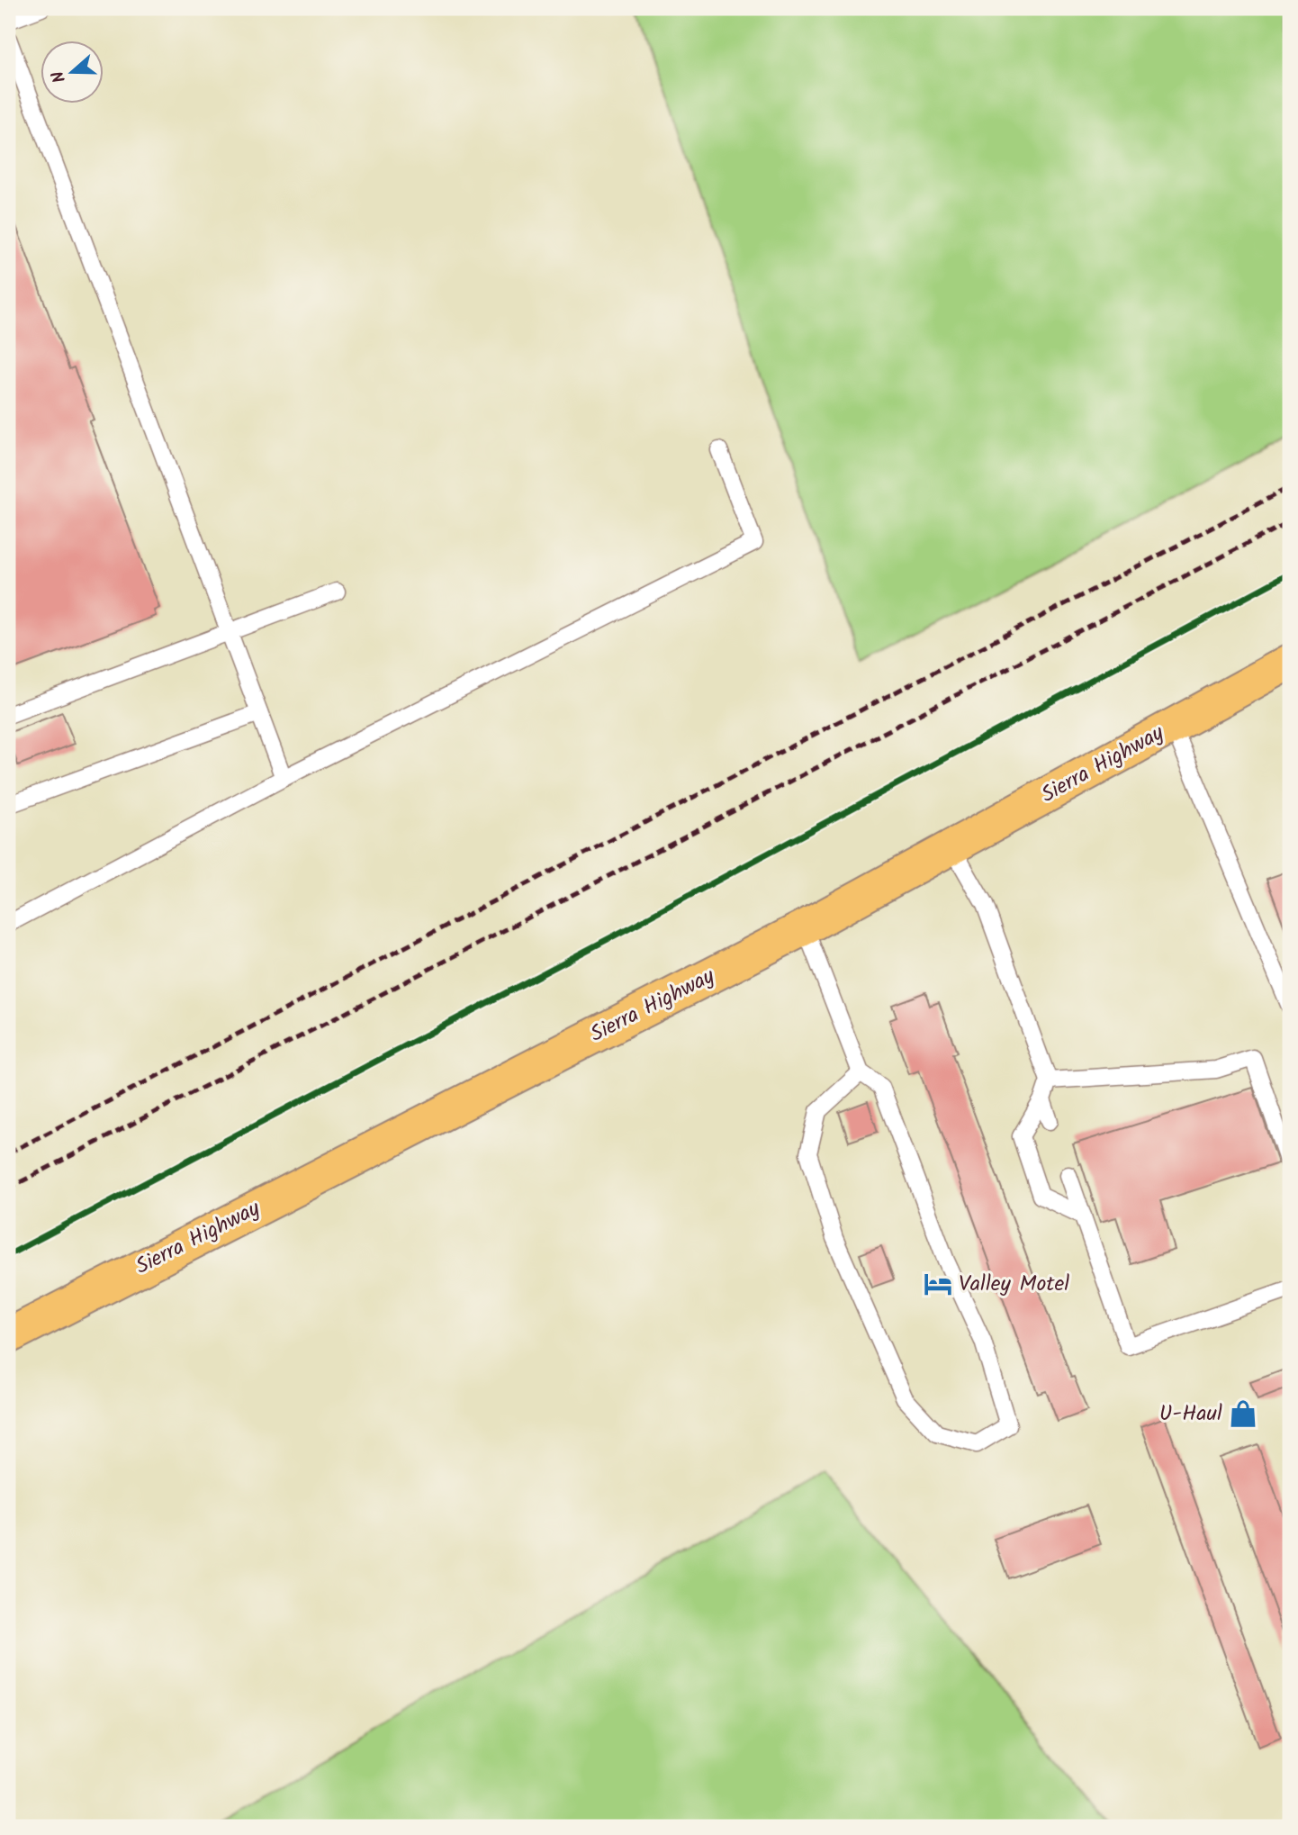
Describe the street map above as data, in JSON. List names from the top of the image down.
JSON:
{
  "streets": {
    "main road": ["Sierra Highway"]
  },
  "places": {
    "hotel": ["Valley Motel"],
    "shop": ["U-Haul"]
  },
  "north": "left"
}
